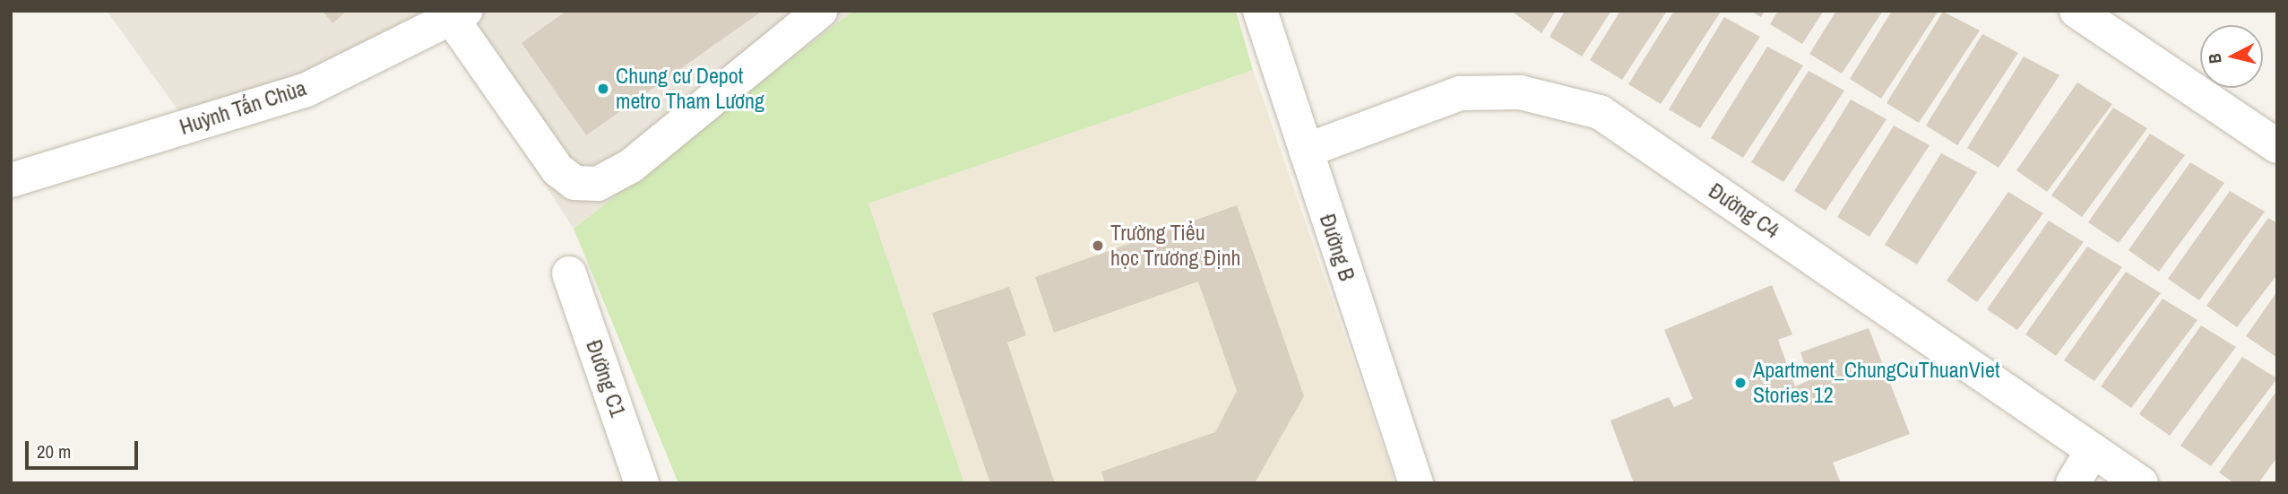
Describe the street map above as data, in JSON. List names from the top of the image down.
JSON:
{
  "streets": {
    "street": [
      "Huỳnh Tấn Chùa",
      "Đường C4",
      "Đường B",
      "Đường C1"
    ]
  },
  "crossings": [
    ["Đường C4", "Đường B"]
  ],
  "places": ["Chung cư Depot metro Tham Lương", "Trường Tiểu học Trương Định", "Apartment_ChungCuThuanViet Stories 12"],
  "scale_bar": "20 m",
  "north": "left"
}
